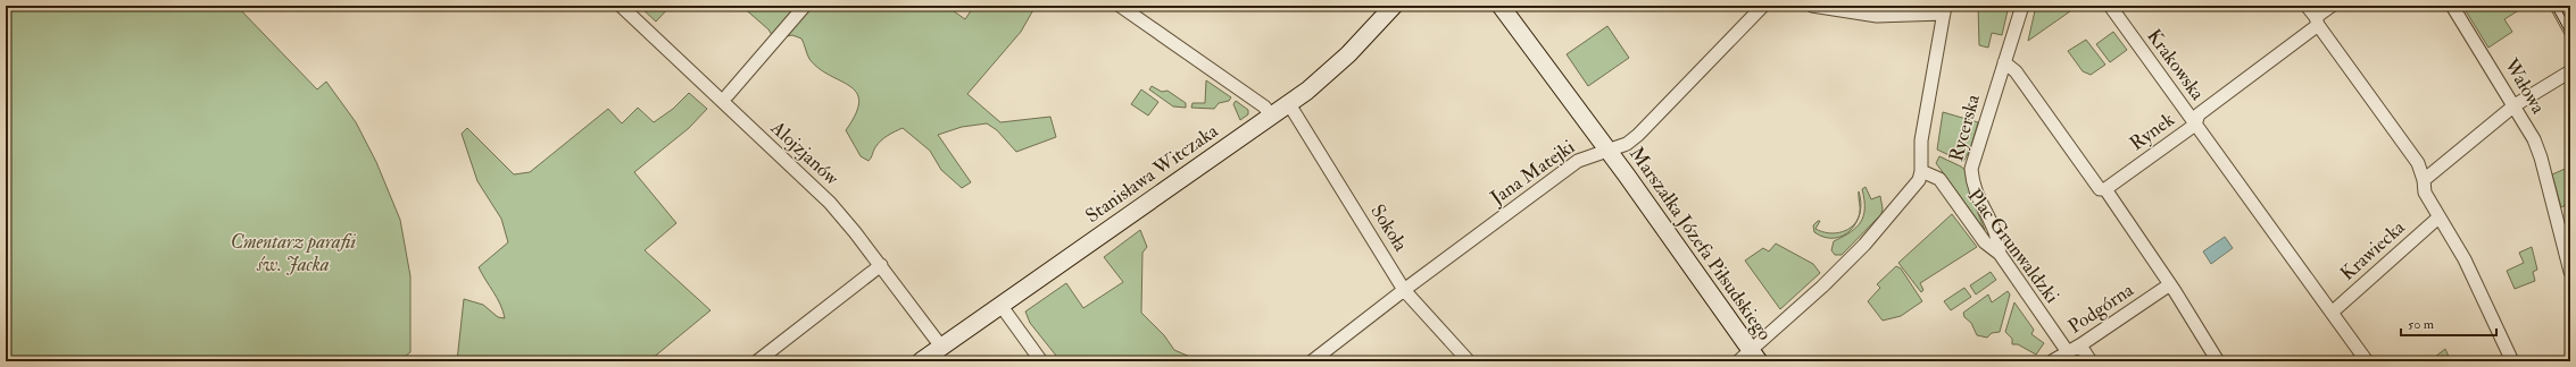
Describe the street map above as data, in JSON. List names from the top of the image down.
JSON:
{
  "streets": {
    "street": [
      "Krakowska",
      "Wałowa",
      "Rycerska",
      "Rynek",
      "Alojzjanów",
      "Jana Matejki",
      "Stanisława Witczaka",
      "Sokoła",
      "Marszałka Józefa Piłsudskiego",
      "Plac Grunwaldzki",
      "Krawiecka",
      "Podgórna"
    ]
  },
  "crossings": [
    ["Krakowska", "Rynek"],
    ["Rycerska", "Plac Grunwaldzki"],
    ["Rynek", "Krawiecka"],
    ["Alojzjanów", "Stanisława Witczaka"],
    ["Jana Matejki", "Sokoła"],
    ["Jana Matejki", "Marszałka Józefa Piłsudskiego"],
    ["Stanisława Witczaka", "Sokoła"],
    ["Plac Grunwaldzki", "Podgórna"]
  ],
  "parks": ["Cmentarz parafii św. Jacka"],
  "scale_bar": "50 m"
}
